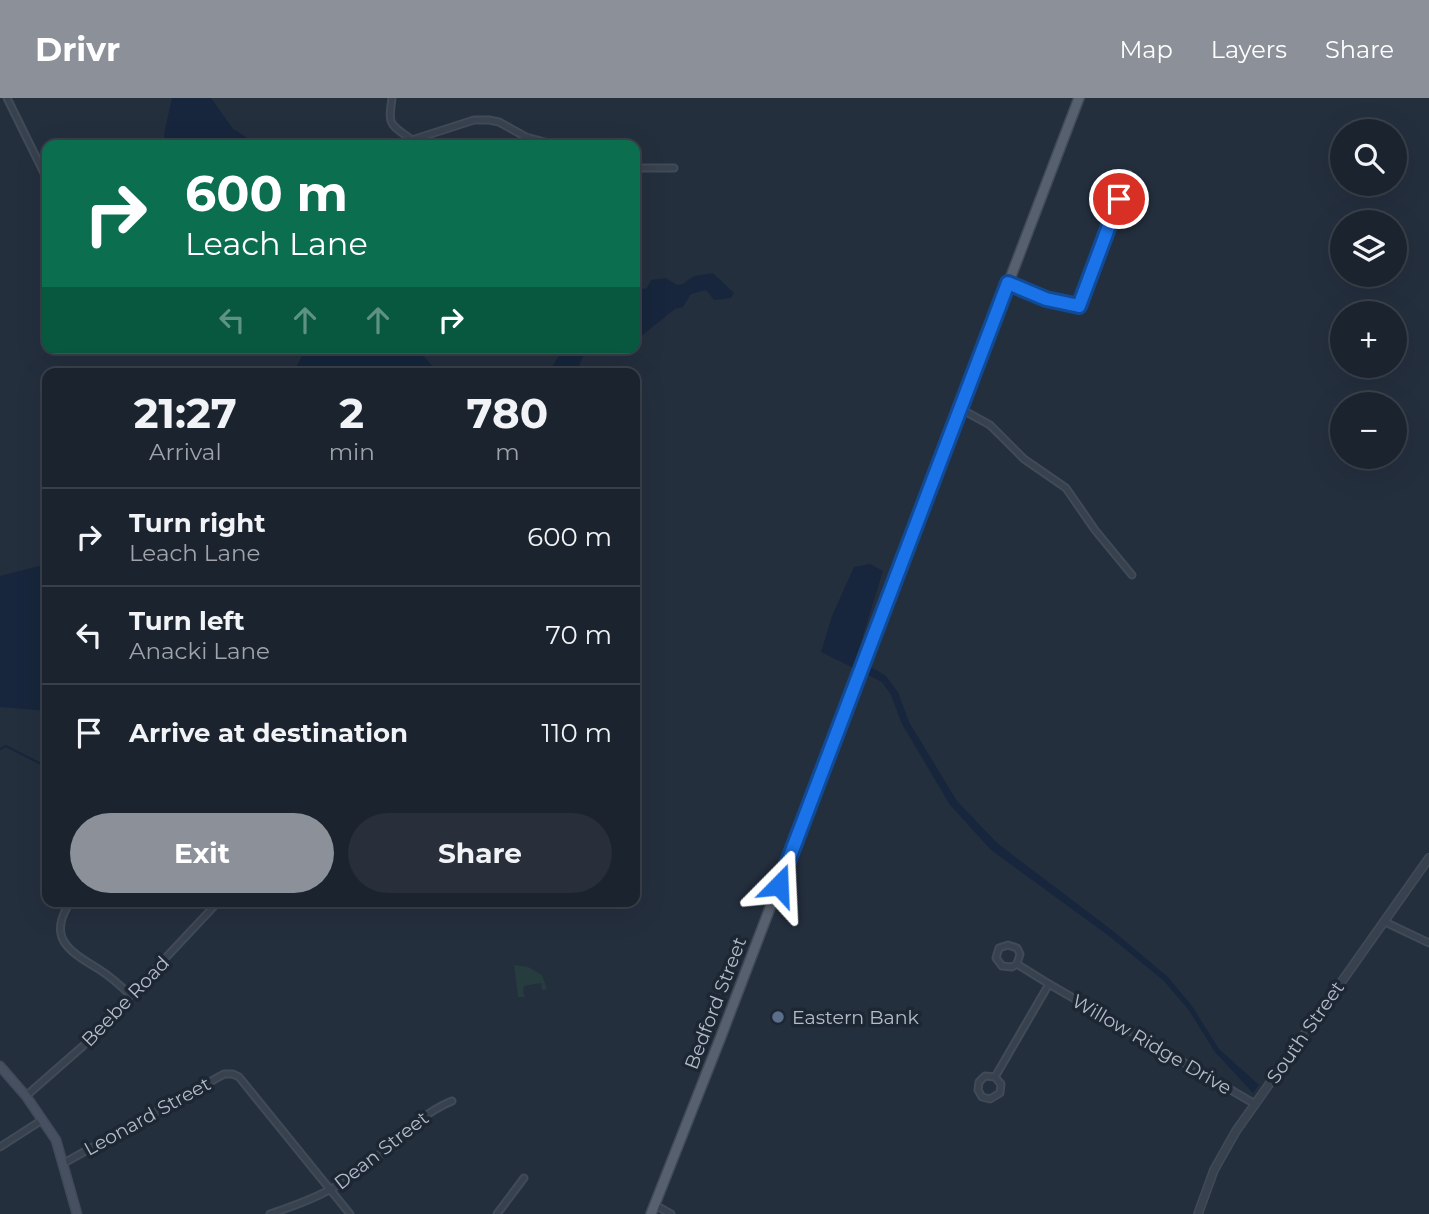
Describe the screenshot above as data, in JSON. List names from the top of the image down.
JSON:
{
  "streets": {
    "main road": ["Bedford Street"],
    "street": [
      "Beebe Road",
      "South Street",
      "Willow Ridge Drive",
      "Leonard Street",
      "Dean Street"
    ]
  },
  "crossings": [
    ["South Street", "Willow Ridge Drive"],
    ["Leonard Street", "Dean Street"]
  ],
  "places": ["Eastern Bank"],
  "page": {
    "header": "Drivr",
    "nav": ["Map", "Layers", "Share"],
    "map_buttons": ["+", "−"],
    "turn": ["600 m", "Leach Lane"],
    "eta": [
      "21:27",
      "Arrival",
      "2",
      "min",
      "780",
      "m"
    ],
    "list": [
      {
        "name": "Turn right",
        "note": "Leach Lane",
        "value": "600 m"
      },
      {
        "name": "Turn left",
        "note": "Anacki Lane",
        "value": "70 m"
      },
      {
        "name": "Arrive at destination",
        "value": "110 m"
      }
    ],
    "buttons": ["Exit", "Share"]
  }
}
